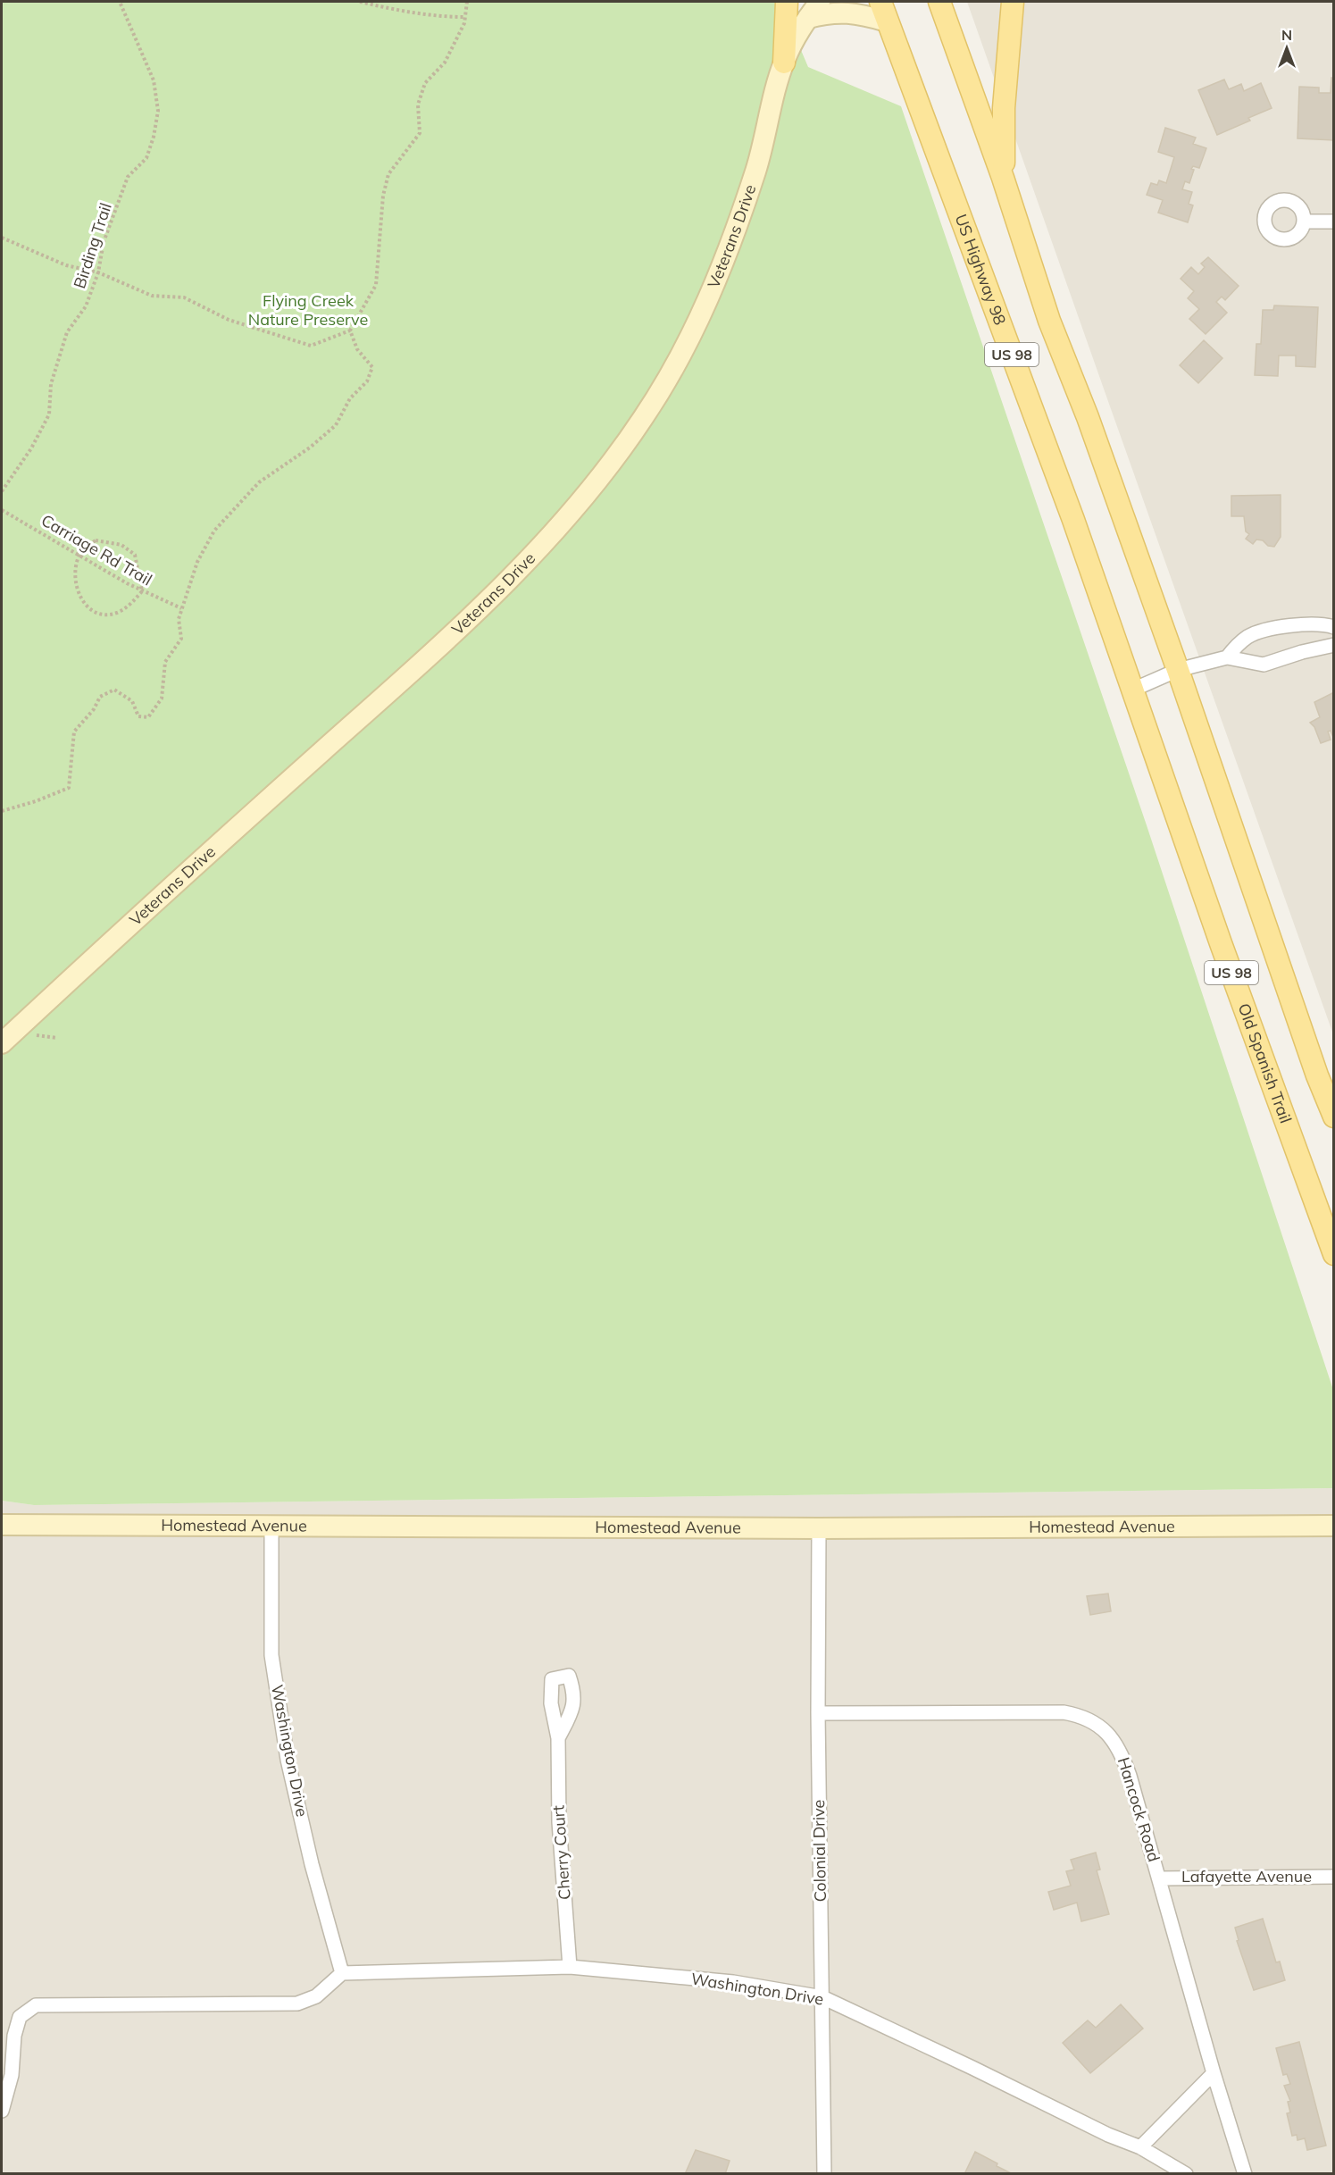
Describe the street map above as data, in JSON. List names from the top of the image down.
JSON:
{
  "streets": {
    "main road": ["US Highway 98", "US 98", "Old Spanish Trail"],
    "street": [
      "Veterans Drive",
      "Homestead Avenue",
      "Washington Drive",
      "Hancock Road",
      "Colonial Drive",
      "Cherry Court",
      "Lafayette Avenue"
    ],
    "path": ["Birding Trail", "Carriage Rd Trail"]
  },
  "crossings": [
    ["US Highway 98", "Old Spanish Trail"],
    ["Homestead Avenue", "Washington Drive"],
    ["Homestead Avenue", "Colonial Drive"],
    ["Washington Drive", "Colonial Drive"],
    ["Washington Drive", "Cherry Court"],
    ["Hancock Road", "Colonial Drive"],
    ["Hancock Road", "Lafayette Avenue"]
  ],
  "parks": ["Flying Creek Nature Preserve"],
  "north": "top"
}
